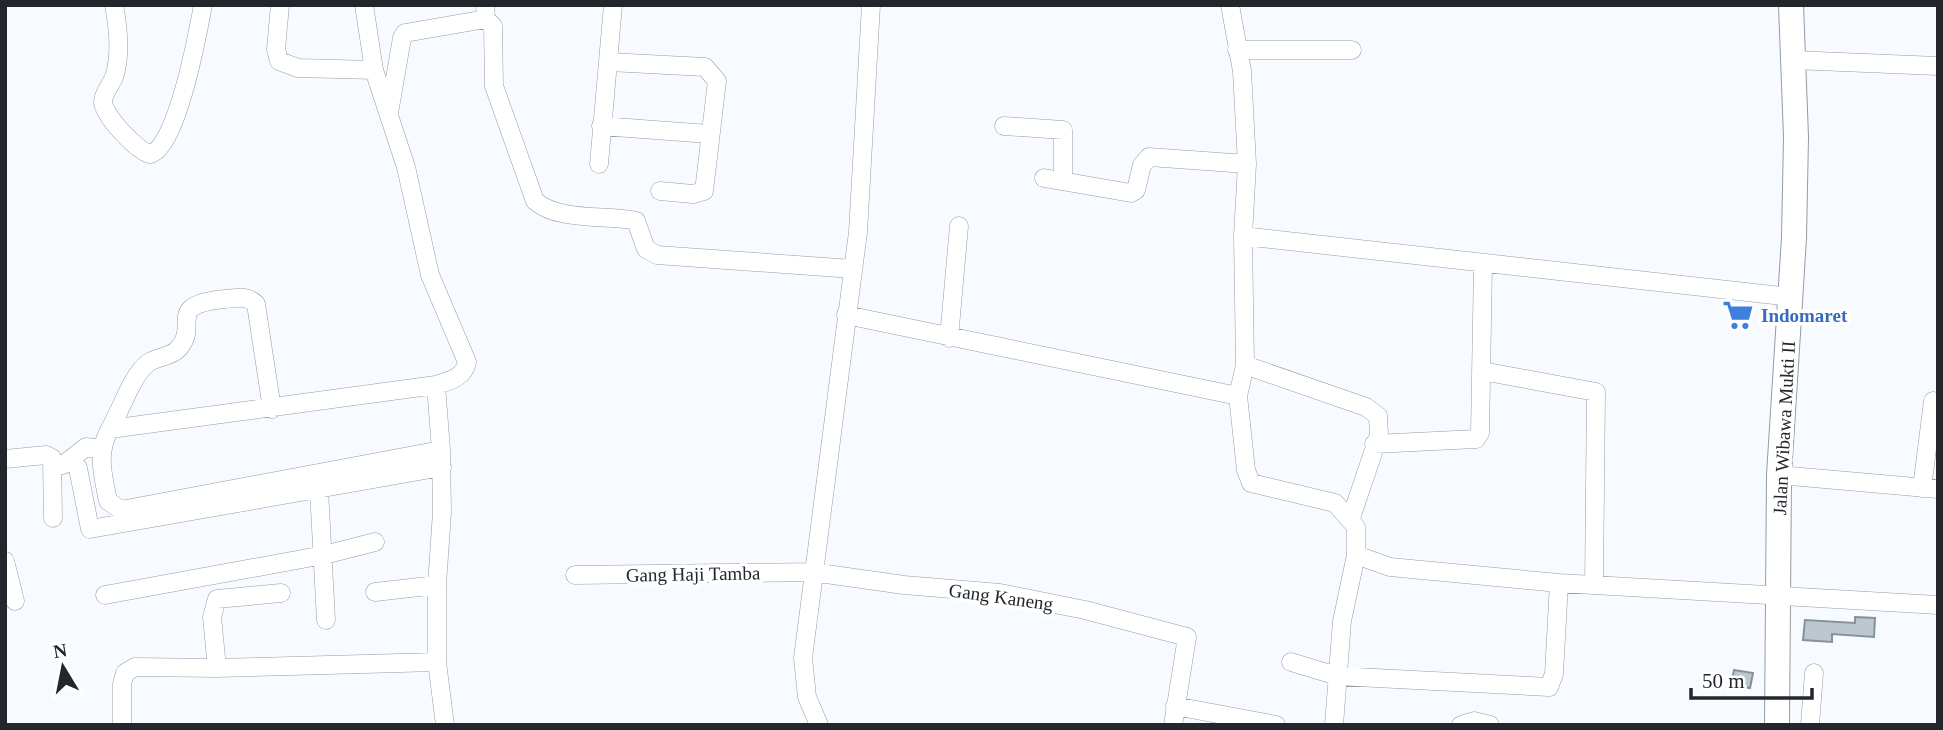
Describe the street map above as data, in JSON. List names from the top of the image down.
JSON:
{
  "streets": {
    "main road": ["Jalan Wibawa Mukti II"],
    "street": ["Gang Haji Tamba", "Gang Kaneng"]
  },
  "crossings": [
    ["Gang Haji Tamba", "Gang Kaneng"]
  ],
  "places": {
    "supermarket": ["Indomaret"]
  },
  "scale_bar": "50 m",
  "north": "top"
}
